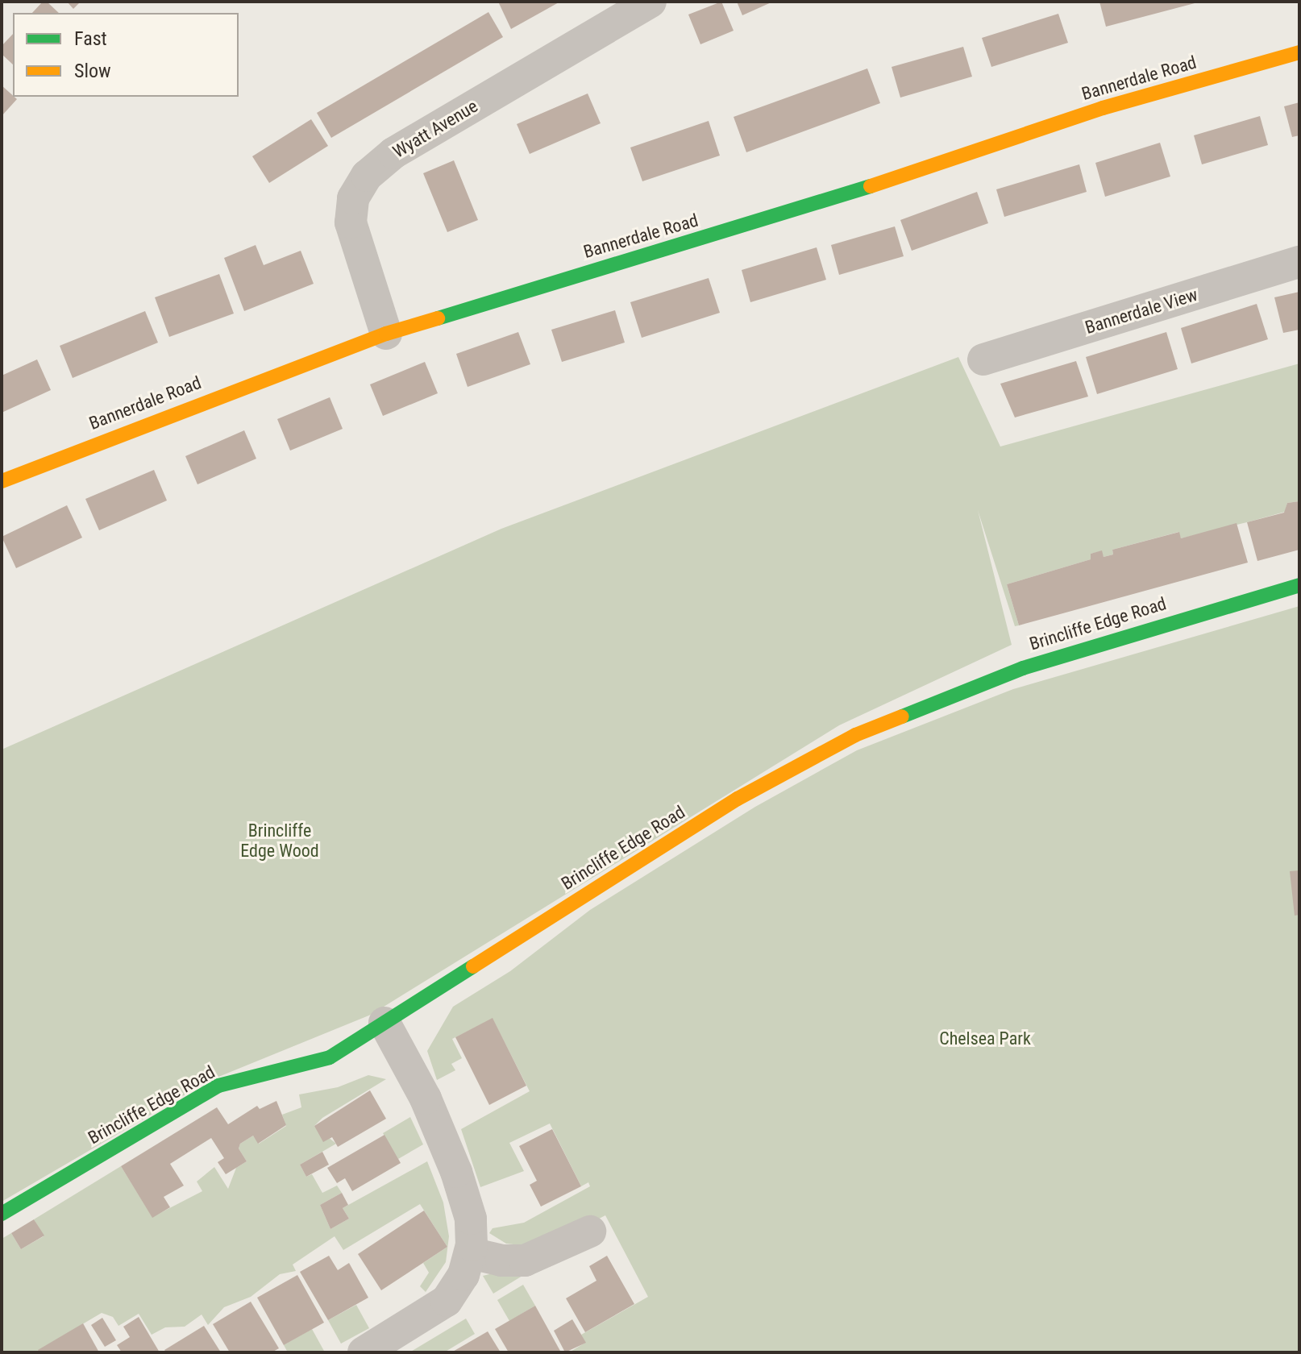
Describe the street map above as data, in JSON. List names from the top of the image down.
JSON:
{
  "streets": {
    "street": [
      "Bannerdale Road",
      "Wyatt Avenue",
      "Bannerdale View",
      "Brincliffe Edge Road"
    ]
  },
  "crossings": [
    ["Bannerdale Road", "Wyatt Avenue"]
  ],
  "parks": ["Brincliffe Edge Wood", "Chelsea Park"],
  "legend": ["Fast", "Slow"]
}
